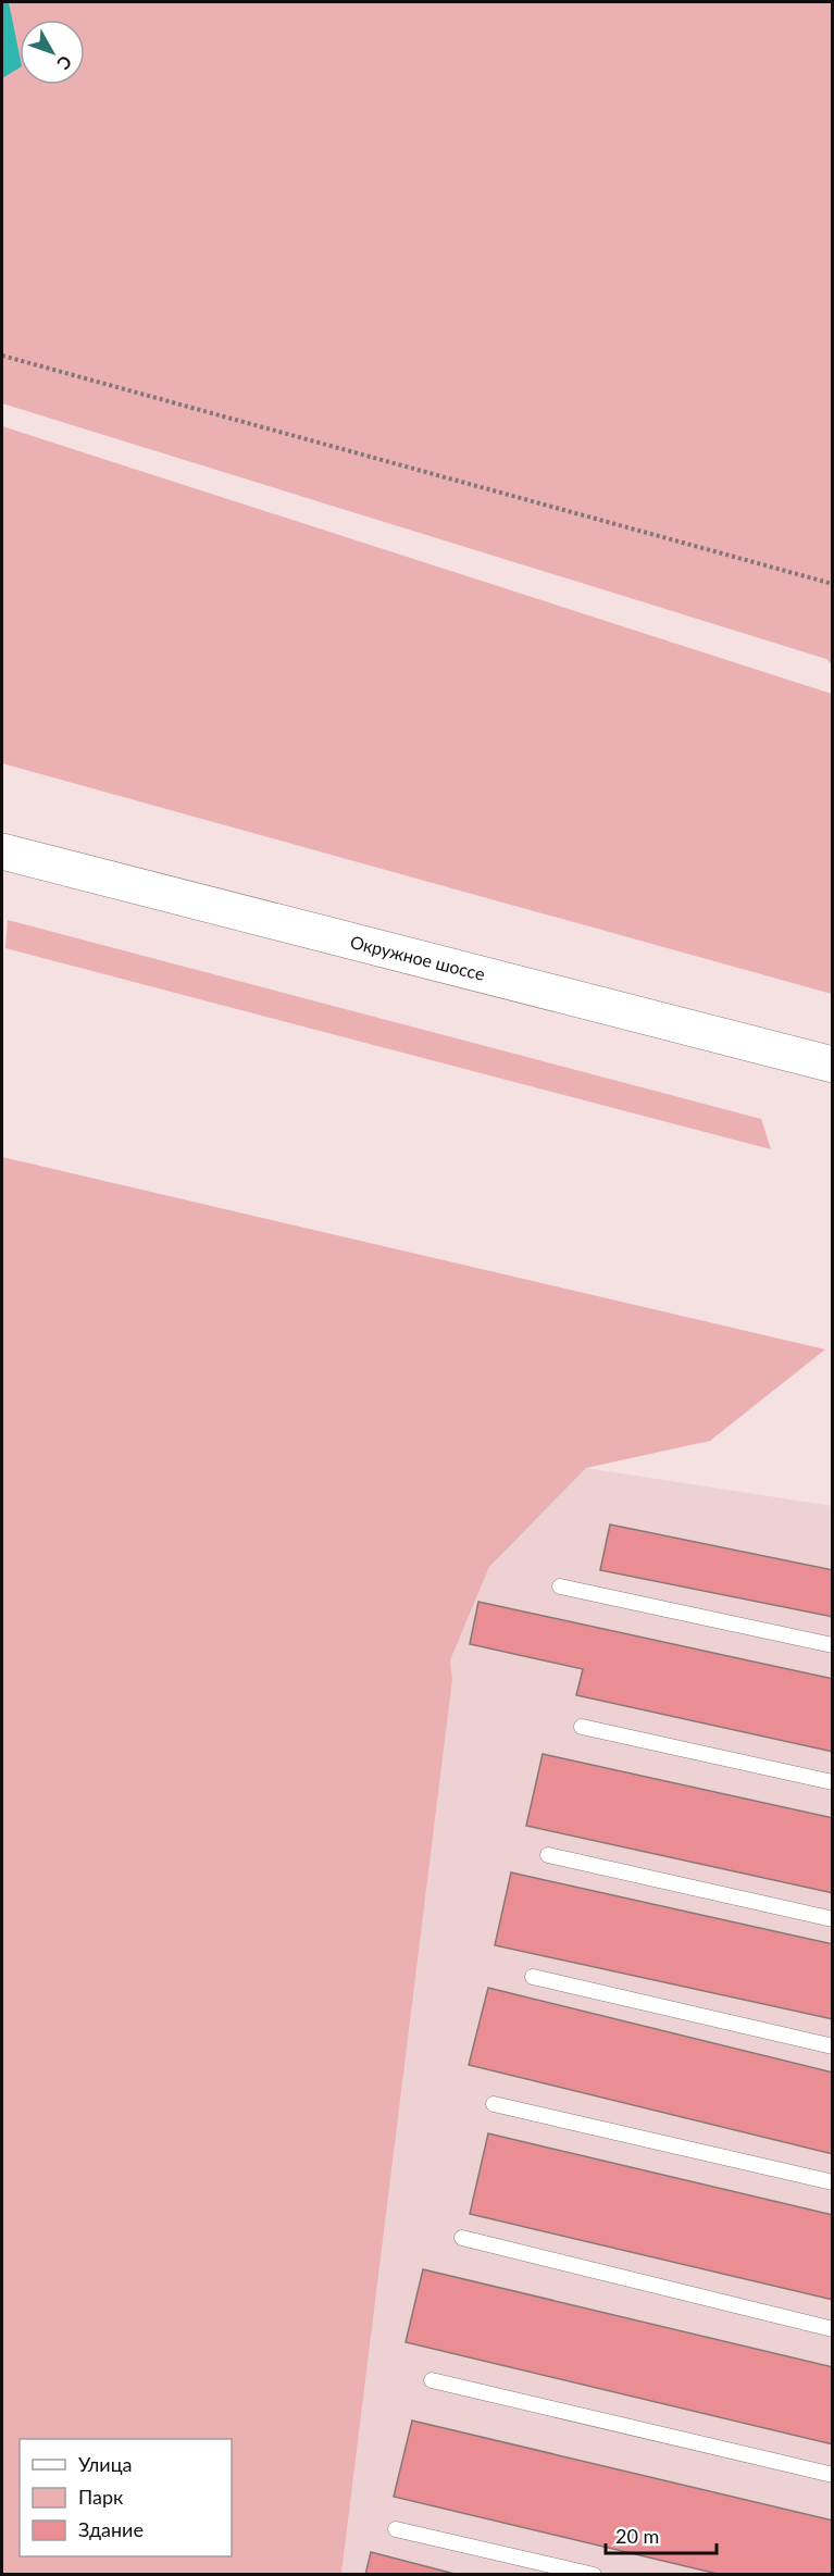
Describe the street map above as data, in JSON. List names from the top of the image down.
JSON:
{
  "streets": {
    "main road": ["Окружное шоссе"]
  },
  "legend": ["Улица", "Парк", "Здание"],
  "scale_bar": "20 m",
  "north": "bottom right"
}
